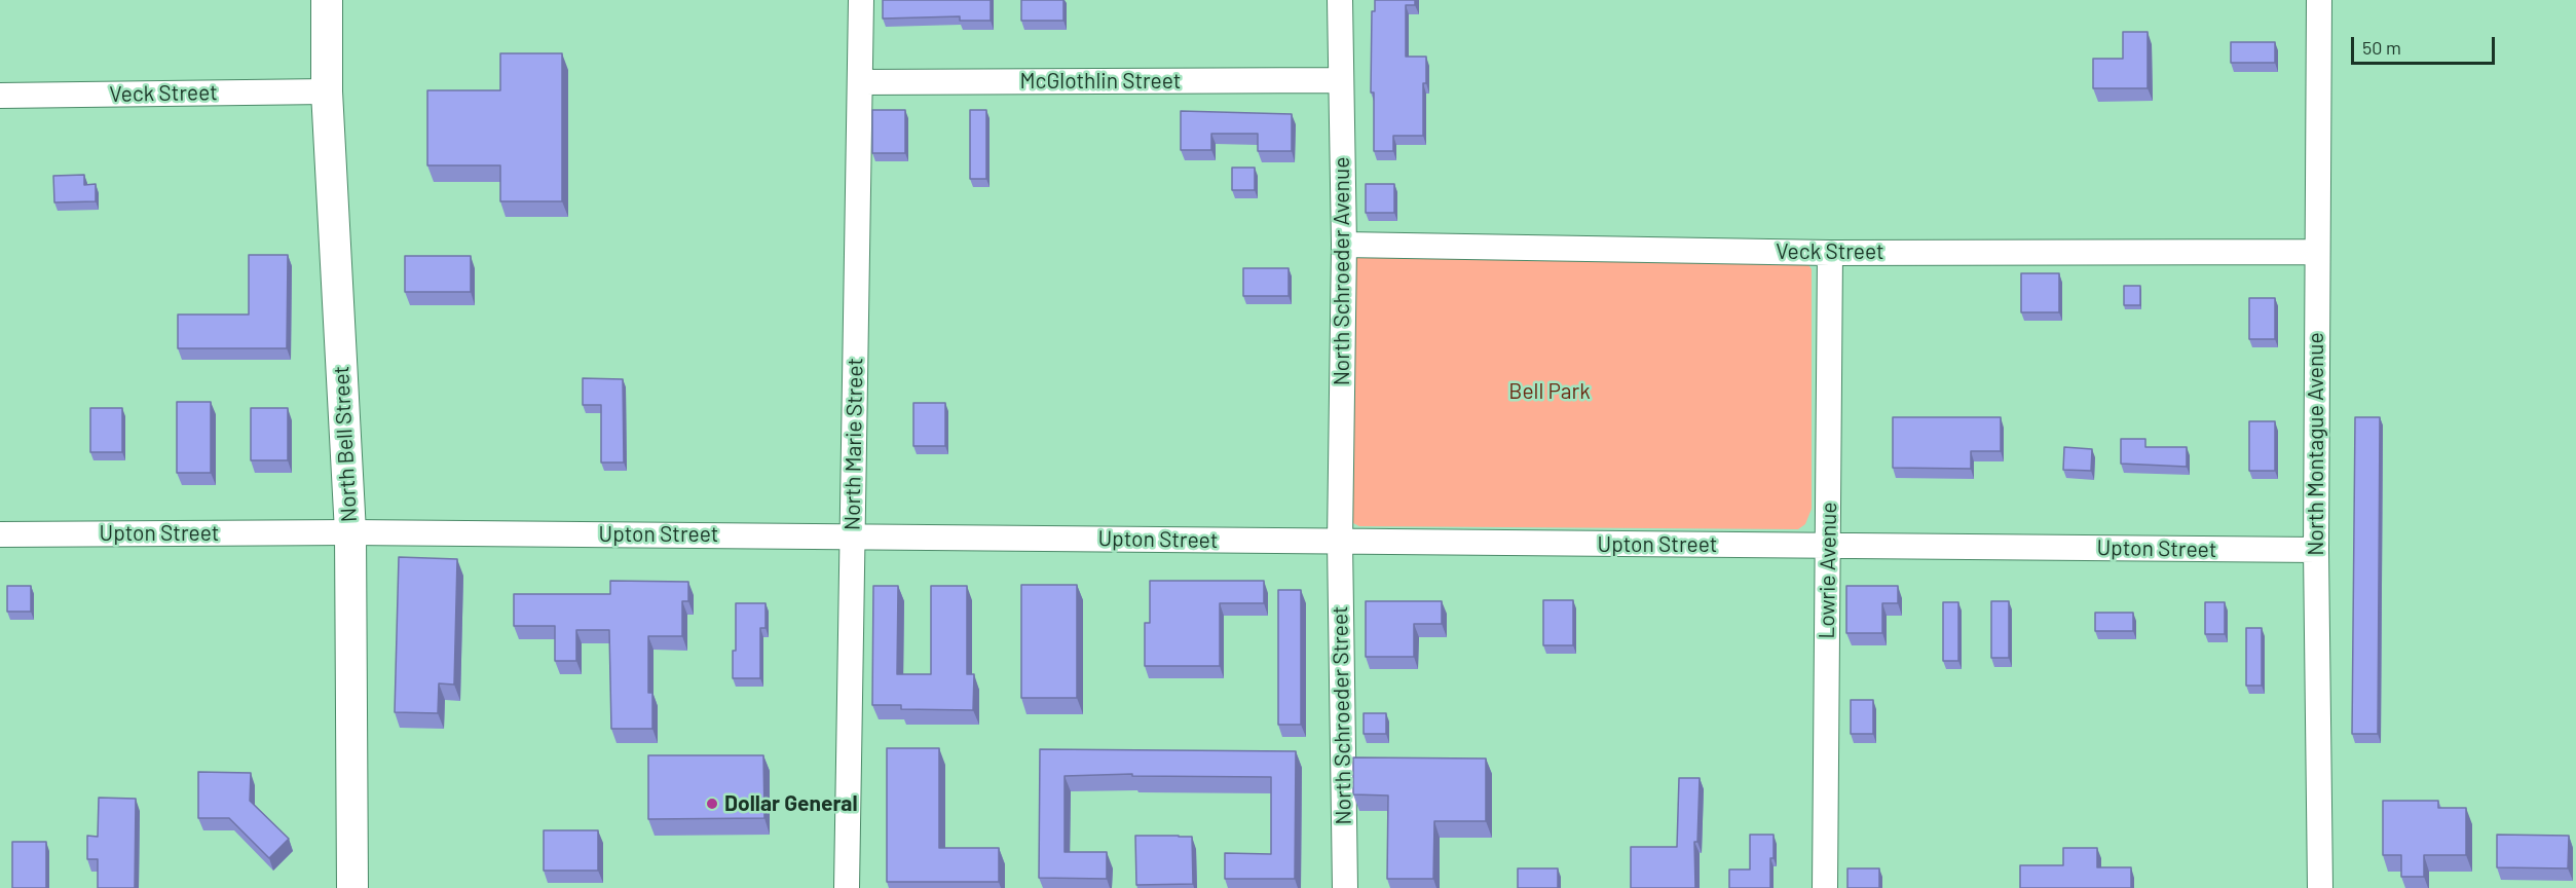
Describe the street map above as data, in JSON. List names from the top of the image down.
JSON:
{
  "streets": {
    "main road": ["North Bell Street"],
    "street": [
      "McGlothlin Street",
      "Veck Street",
      "North Schroeder Avenue",
      "North Marie Street",
      "North Montague Avenue",
      "Upton Street",
      "Lowrie Avenue",
      "North Schroeder Street"
    ]
  },
  "crossings": [
    ["McGlothlin Street", "North Schroeder Avenue"],
    ["McGlothlin Street", "North Marie Street"],
    ["Veck Street", "North Schroeder Avenue"],
    ["Veck Street", "North Bell Street"],
    ["Veck Street", "North Montague Avenue"],
    ["Veck Street", "Lowrie Avenue"],
    ["North Schroeder Avenue", "Upton Street"],
    ["North Schroeder Avenue", "North Schroeder Street"],
    ["North Bell Street", "Upton Street"],
    ["North Marie Street", "Upton Street"],
    ["North Montague Avenue", "Upton Street"],
    ["Upton Street", "Lowrie Avenue"],
    ["Upton Street", "North Schroeder Street"]
  ],
  "parks": ["Bell Park"],
  "places": ["Dollar General"],
  "scale_bar": "50 m"
}
